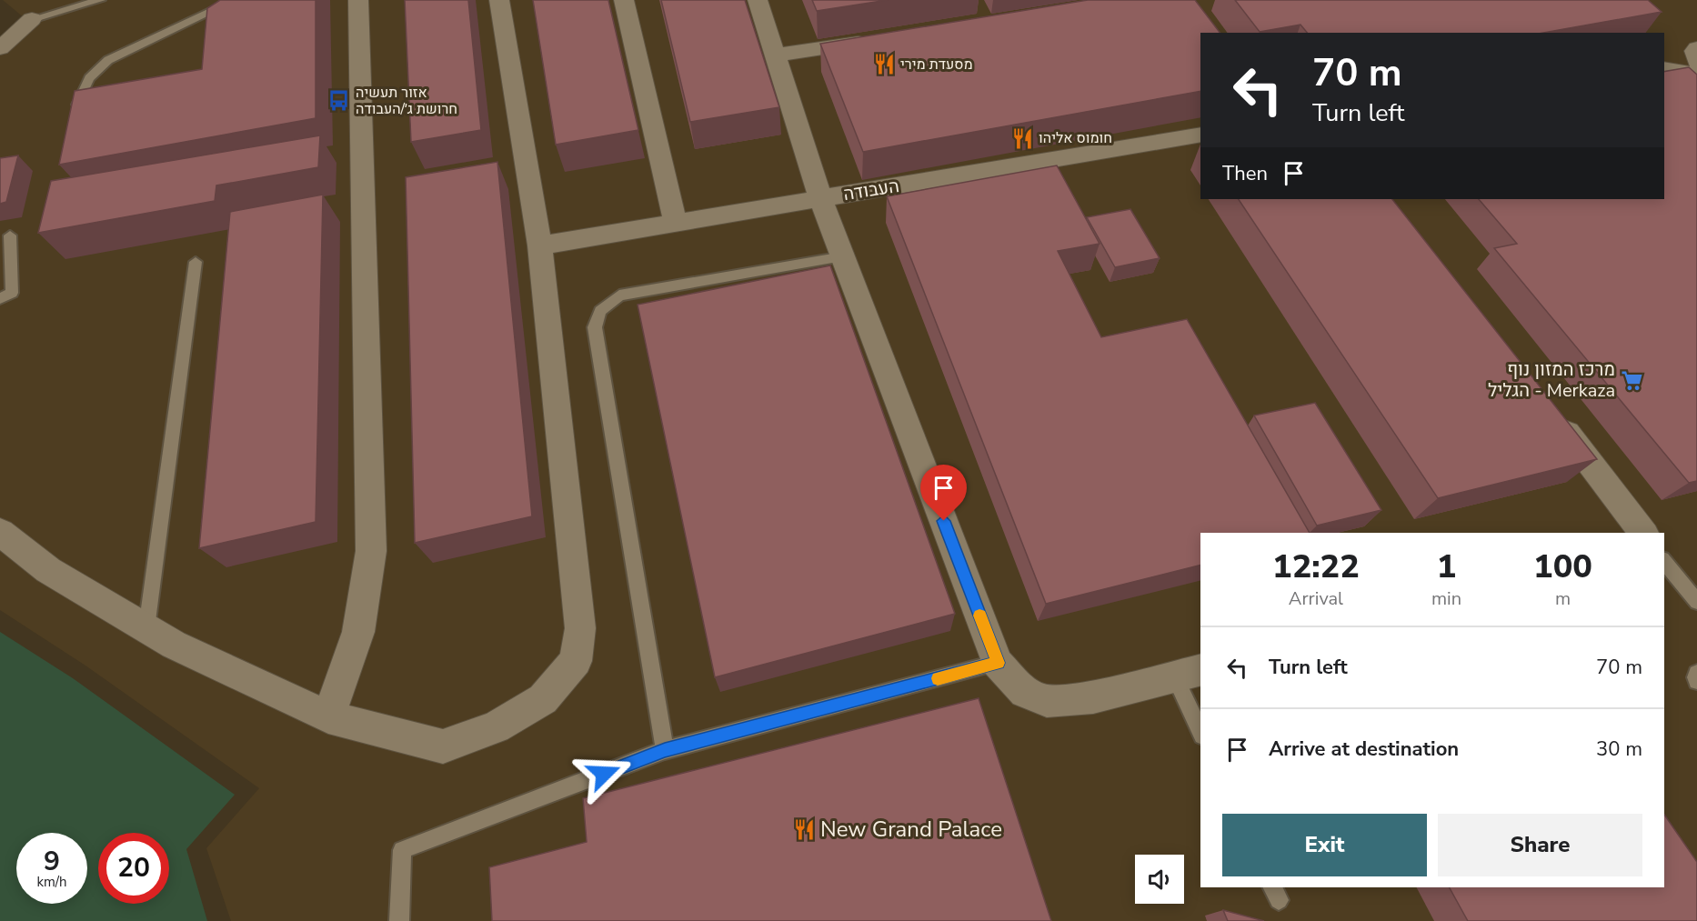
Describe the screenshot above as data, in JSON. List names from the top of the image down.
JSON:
{
  "streets": {
    "street": ["העבודה"]
  },
  "places": {
    "restaurant": ["מסעדת מירי", "חומוס אליהו", "New Grand Palace"],
    "bus stop": ["אזור תעשיה חרושת ג׳/העבודה"],
    "supermarket": ["מרכז המזון נוף הגליל - Merkaza"]
  },
  "page": {
    "turn": ["70 m", "Turn left"],
    "then": "Then",
    "eta": [
      "12:22",
      "Arrival",
      "1",
      "min",
      "100",
      "m"
    ],
    "list": [
      {
        "name": "Turn left",
        "value": "70 m"
      },
      {
        "name": "Arrive at destination",
        "value": "30 m"
      }
    ],
    "buttons": ["Exit", "Share"],
    "speed": "9 km/h",
    "limit": "20"
  }
}
